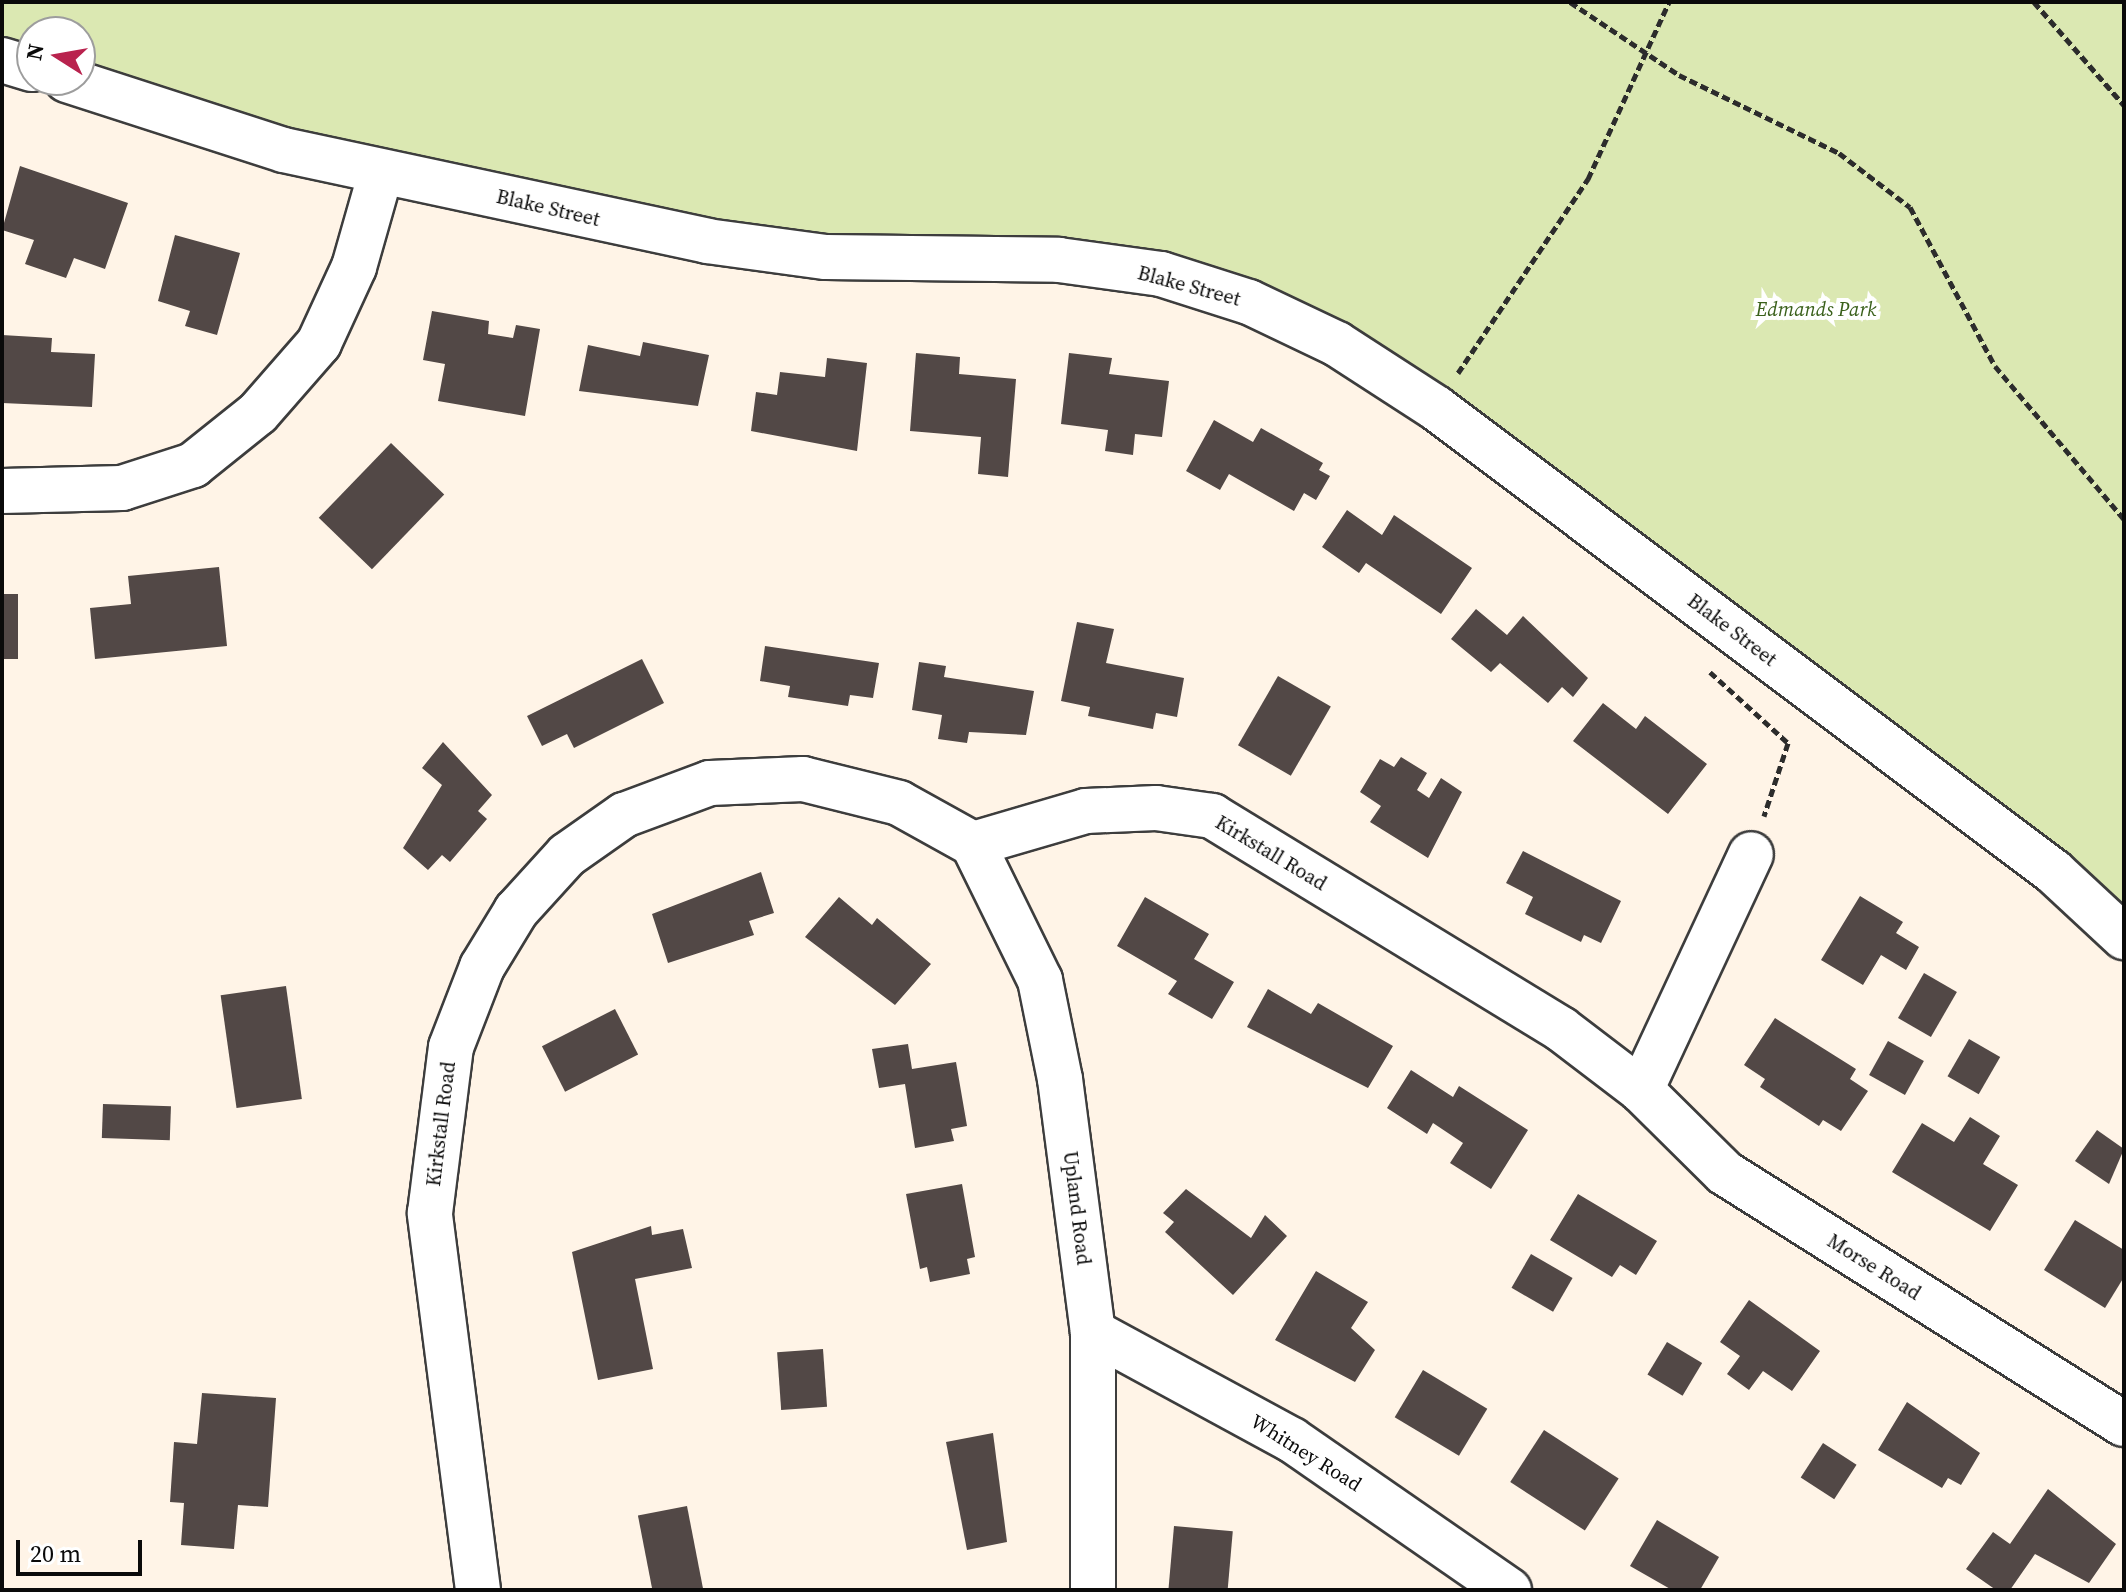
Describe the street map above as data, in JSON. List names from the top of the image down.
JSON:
{
  "streets": {
    "street": [
      "Blake Street",
      "Kirkstall Road",
      "Upland Road",
      "Morse Road",
      "Whitney Road"
    ]
  },
  "crossings": [
    ["Kirkstall Road", "Upland Road"],
    ["Kirkstall Road", "Morse Road"],
    ["Upland Road", "Whitney Road"]
  ],
  "parks": ["Edmands Park"],
  "scale_bar": "20 m",
  "north": "left"
}
